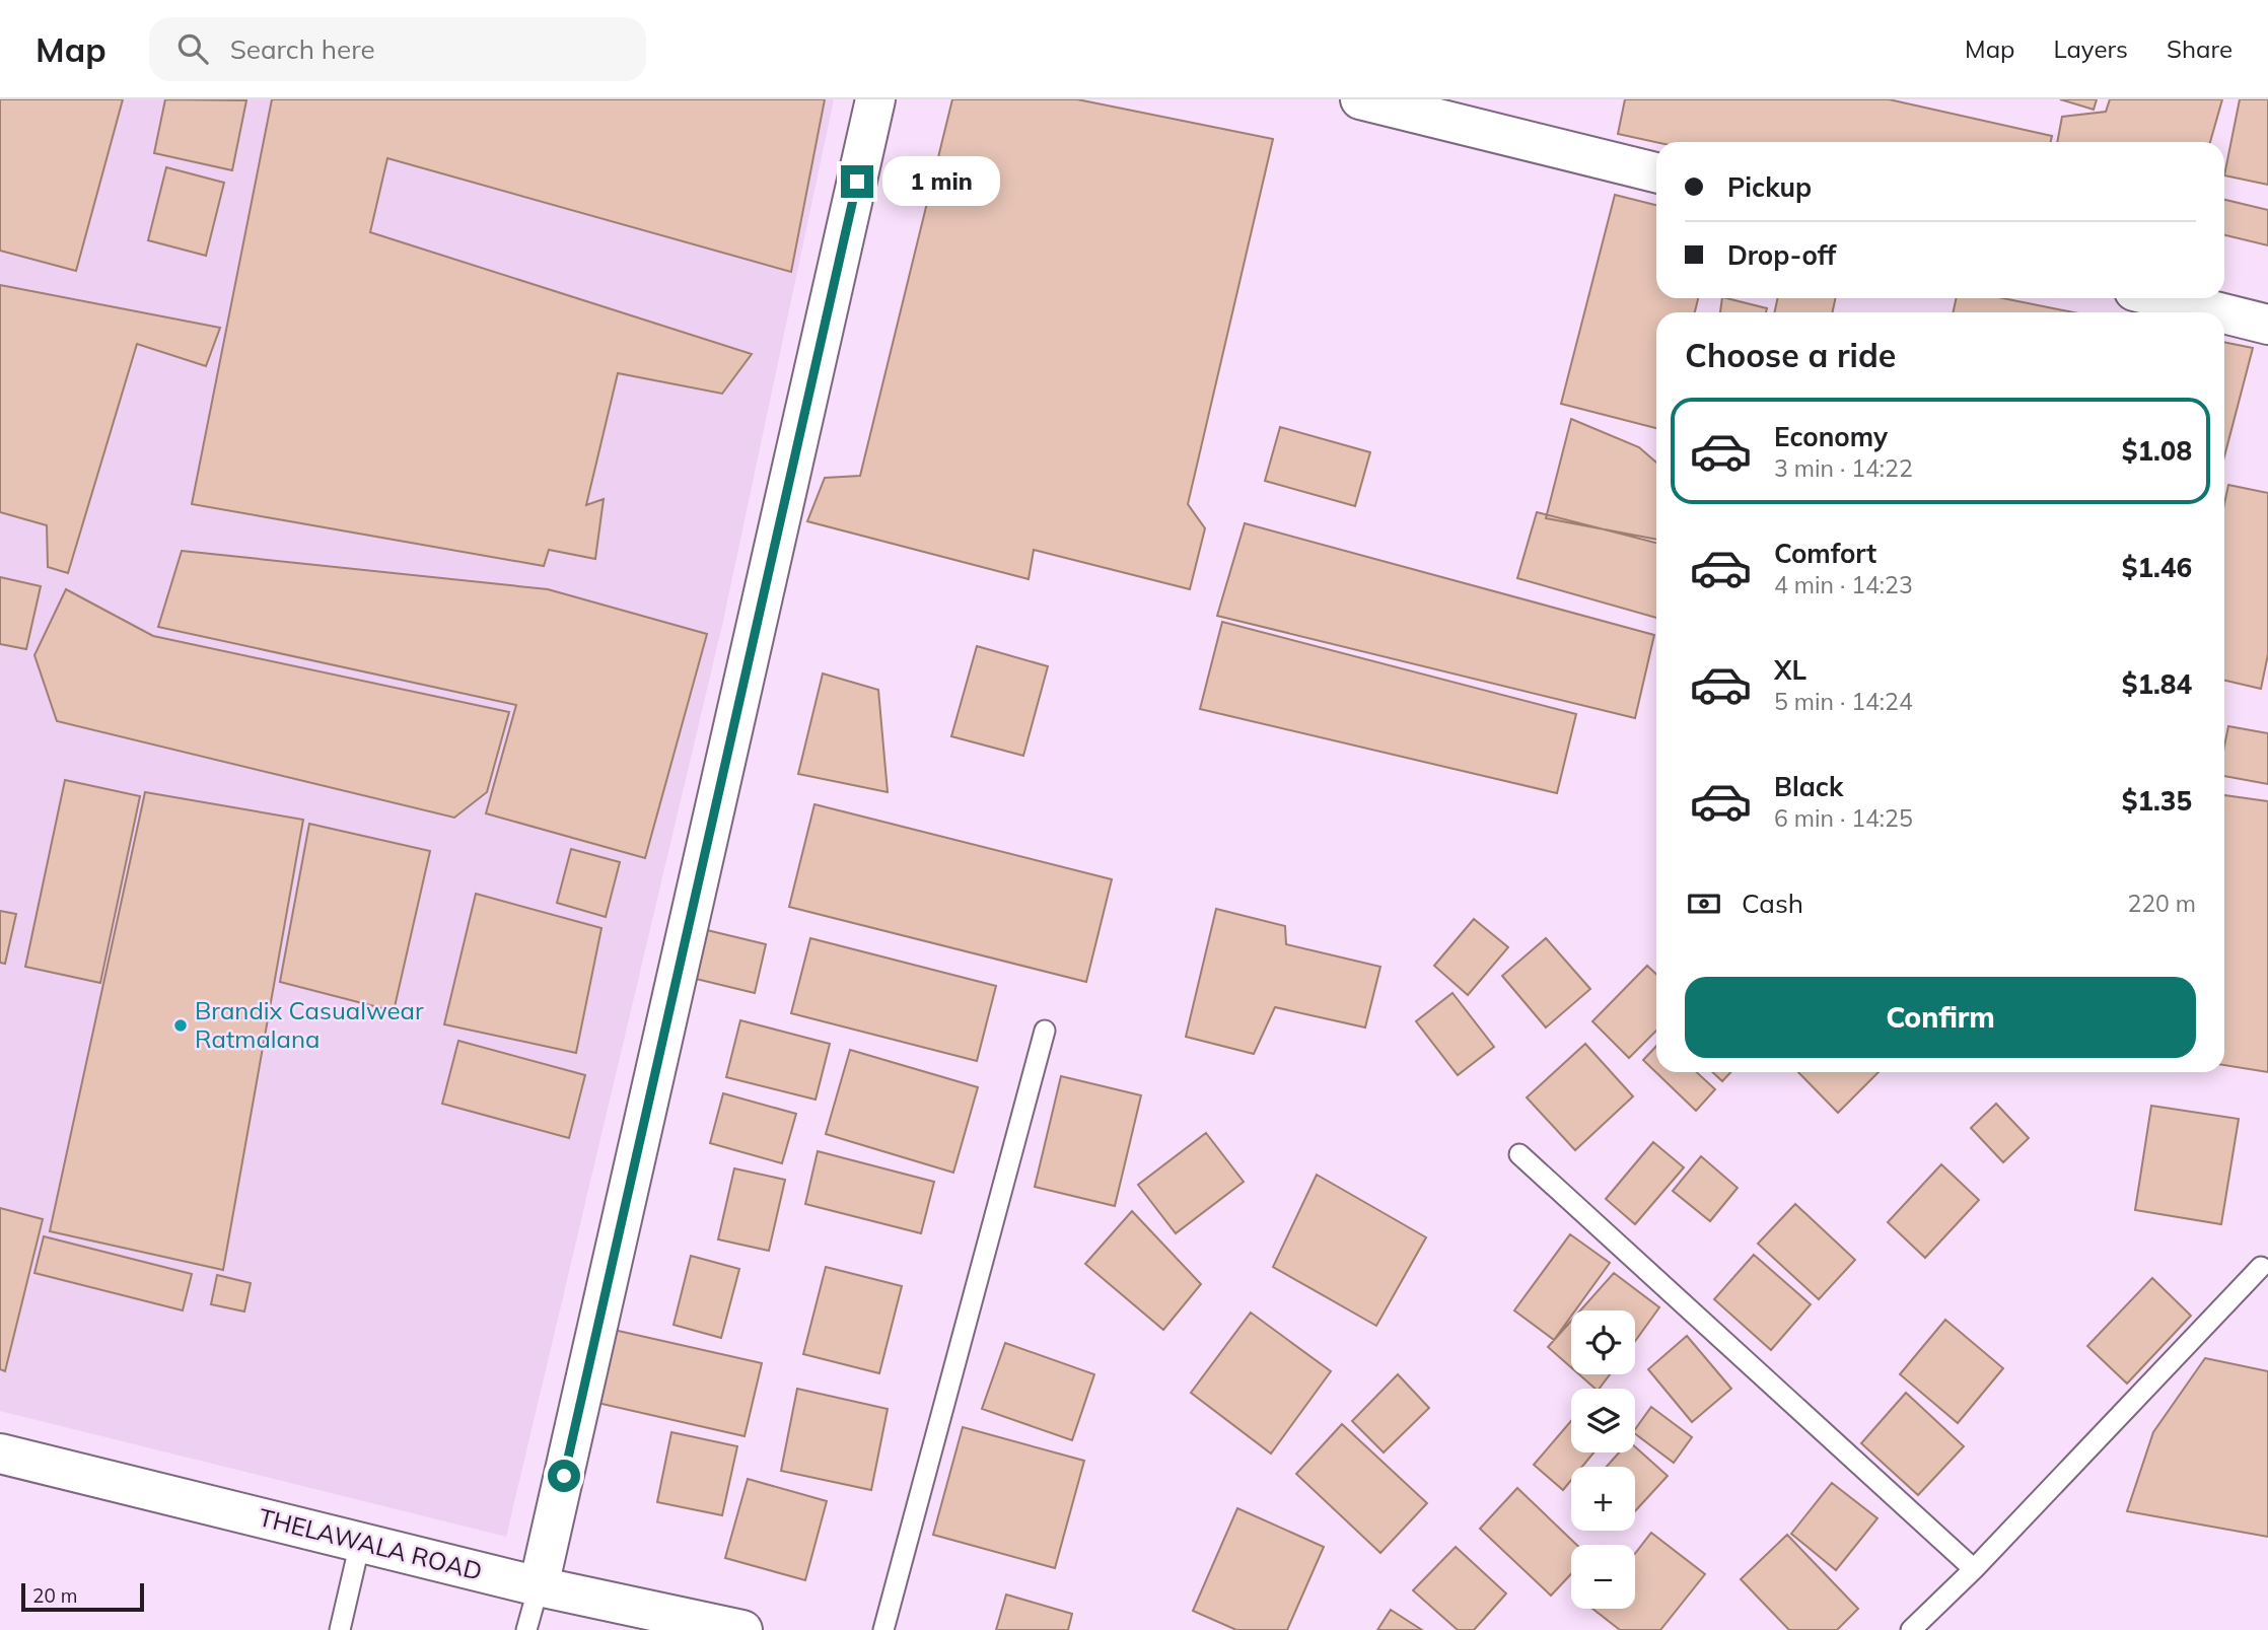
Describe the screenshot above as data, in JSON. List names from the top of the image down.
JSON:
{
  "streets": {
    "street": ["THELAWALA ROAD"]
  },
  "places": ["Brandix Casualwear Ratmalana"],
  "scale_bar": "20 m",
  "page": {
    "header": "Map",
    "search": "Search here",
    "nav": ["Map", "Layers", "Share"],
    "banner": ["Pickup", "Drop-off"],
    "bubble": "1 min",
    "heading": "Choose a ride",
    "list": [
      {
        "name": "Economy",
        "note": "3 min · 14:22",
        "value": "$1.08"
      },
      {
        "name": "Comfort",
        "note": "4 min · 14:23",
        "value": "$1.46"
      },
      {
        "name": "XL",
        "note": "5 min · 14:24",
        "value": "$1.84"
      },
      {
        "name": "Black",
        "note": "6 min · 14:25",
        "value": "$1.35"
      }
    ],
    "pay": ["Cash", "220 m"],
    "buttons": "Confirm",
    "map_buttons": ["+", "−"],
    "scale": "20 m"
  }
}
